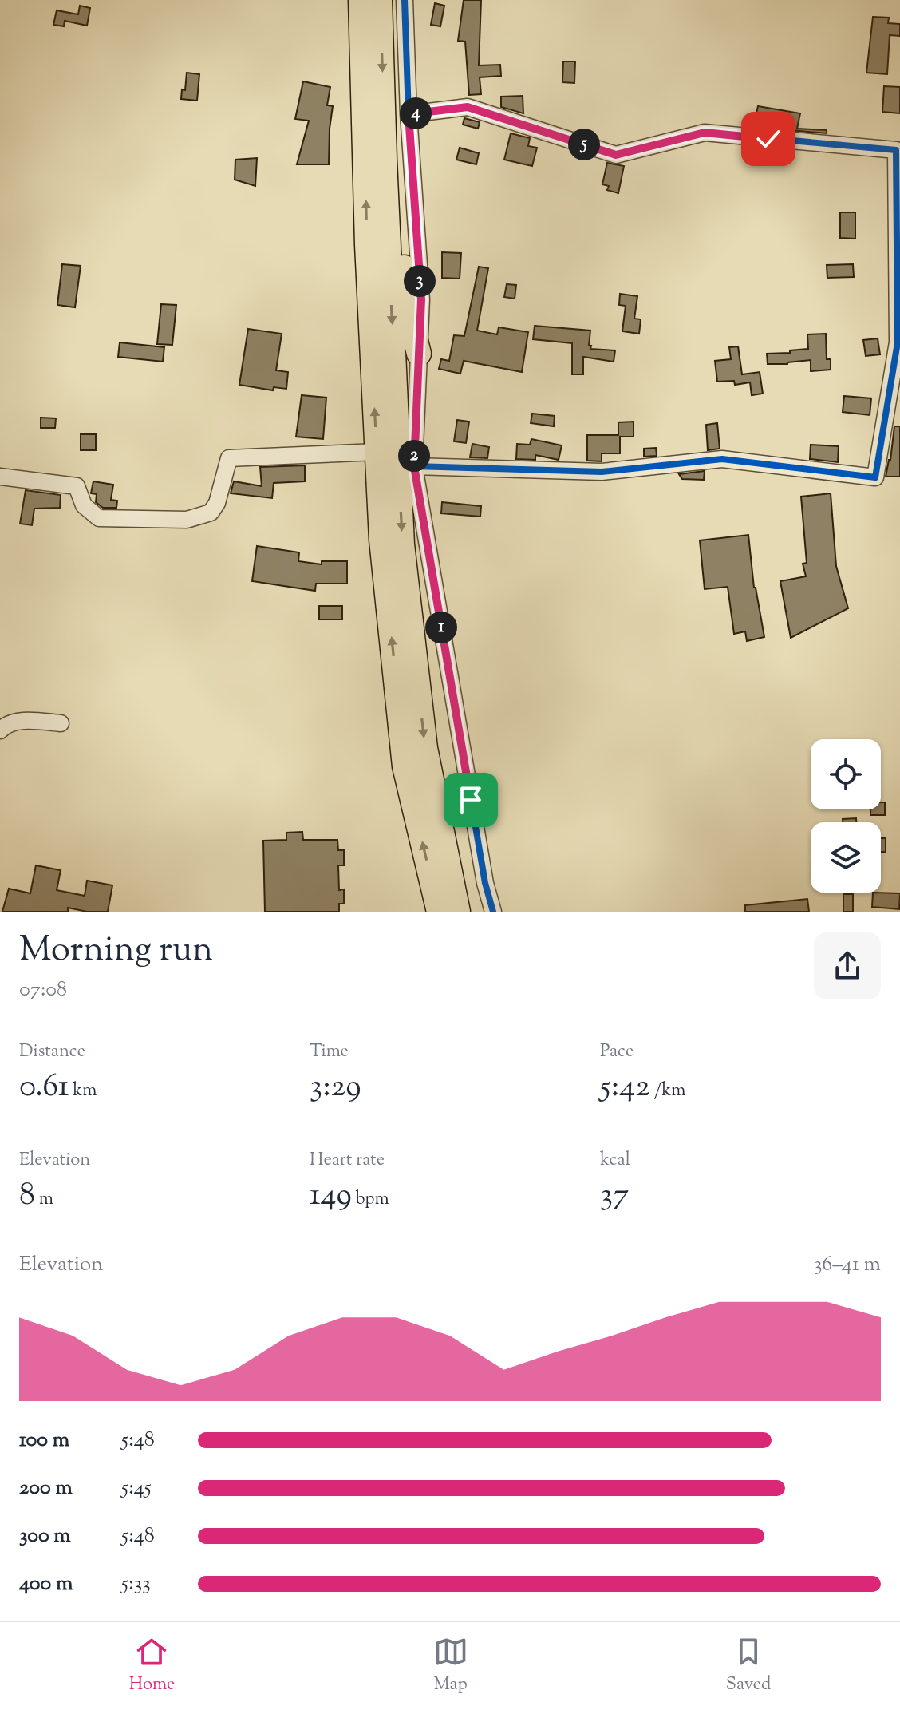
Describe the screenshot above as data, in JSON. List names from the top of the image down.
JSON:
{
  "page": {
    "pins": [
      "4",
      "5",
      "3",
      "2",
      "1"
    ],
    "heading": ["Morning run", "07:08"],
    "stats": [
      ["Distance", "0.61 km"],
      ["Time", "3:29"],
      ["Pace", "5:42 /km"],
      ["Elevation", "8 m"],
      ["Heart rate", "149 bpm"],
      ["kcal", "37"]
    ],
    "chart": ["Elevation", "36–41 m"],
    "list": [
      {
        "name": "100 m",
        "note": "5:48"
      },
      {
        "name": "200 m",
        "note": "5:45"
      },
      {
        "name": "300 m",
        "note": "5:48"
      },
      {
        "name": "400 m",
        "note": "5:33"
      }
    ],
    "tabs": ["Home", "Map", "Saved"]
  }
}
